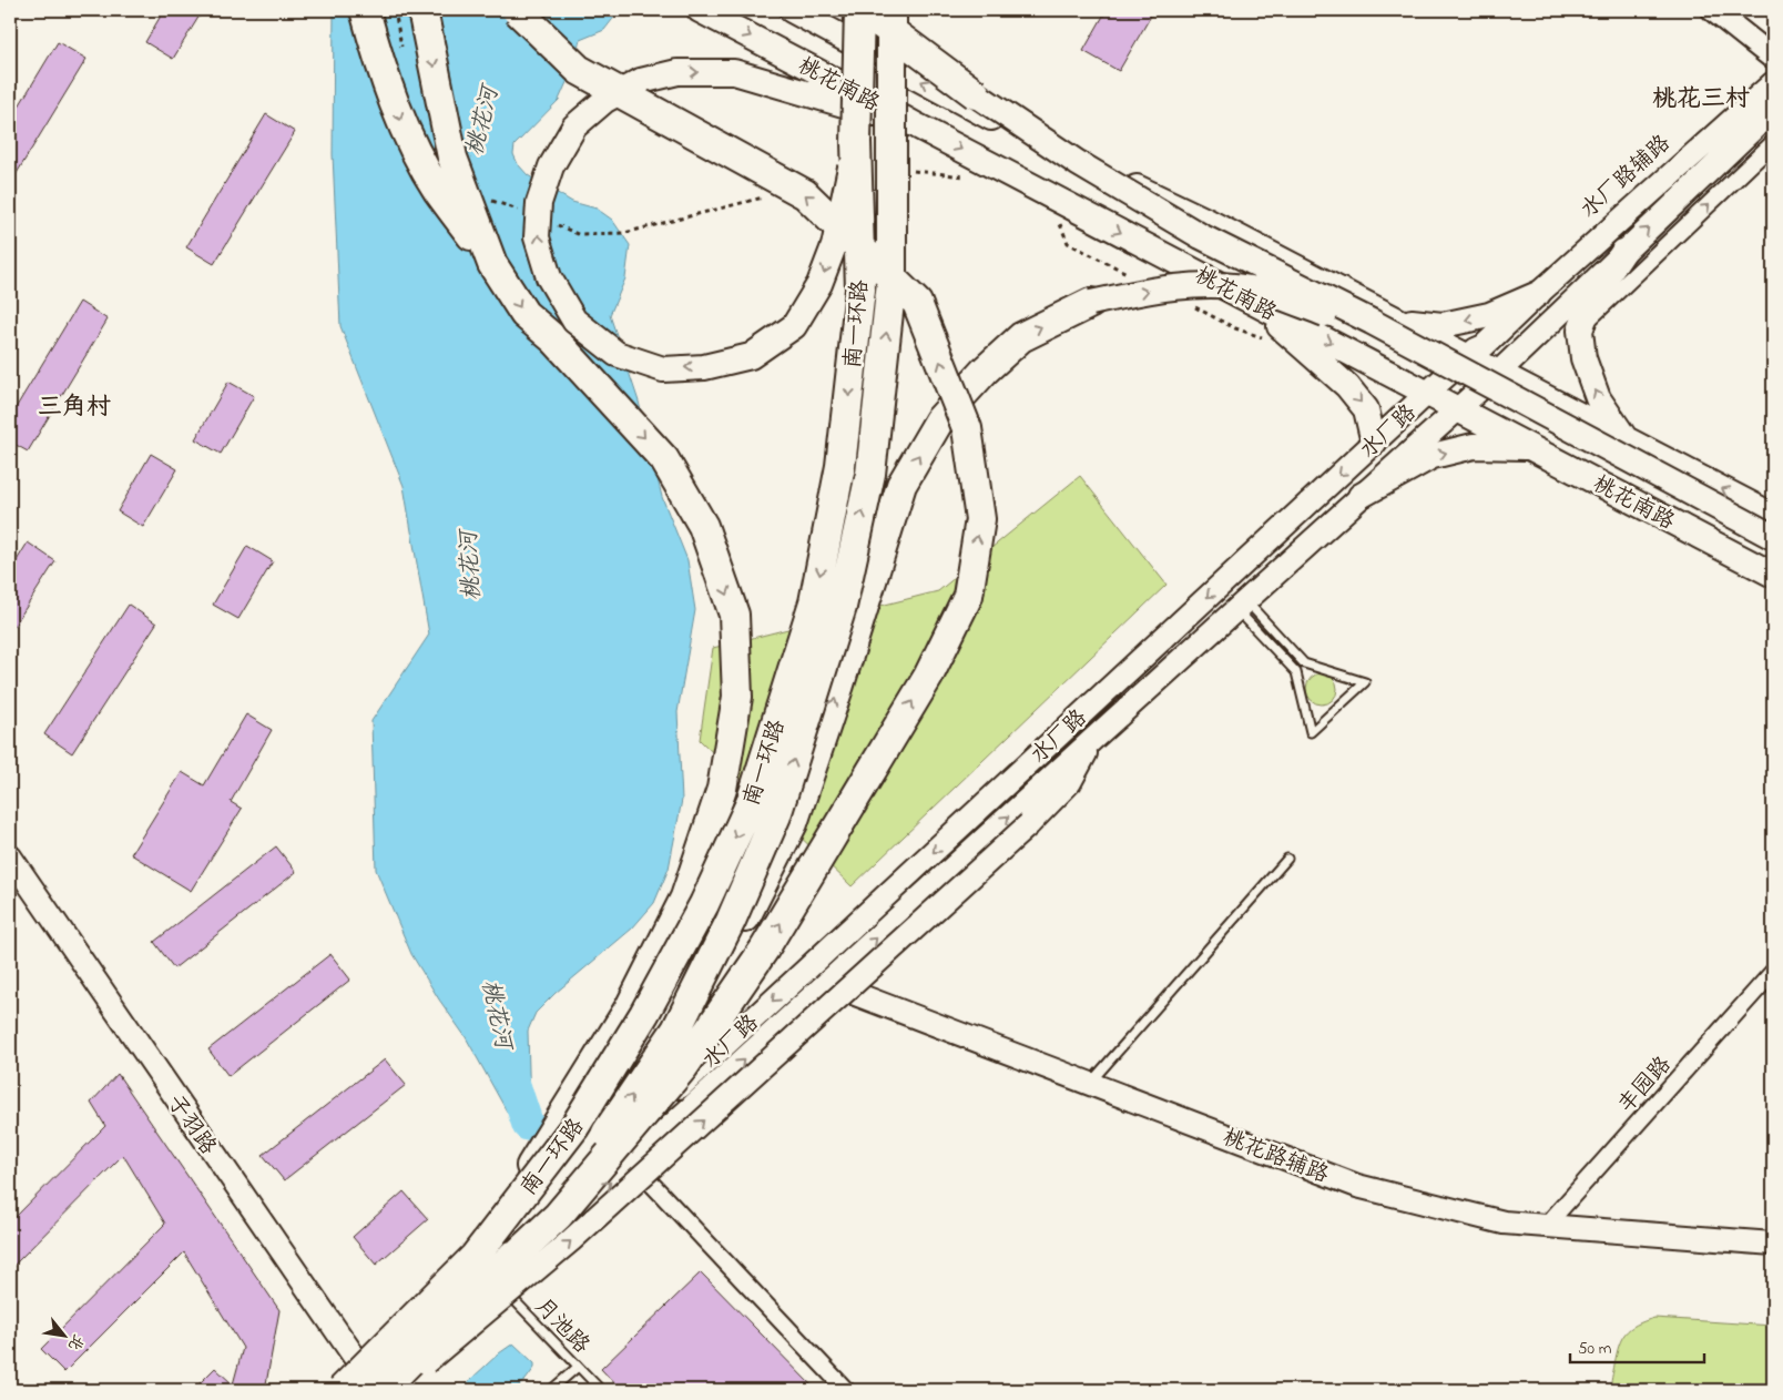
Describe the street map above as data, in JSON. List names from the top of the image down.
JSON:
{
  "streets": {
    "highway": ["南一环路"],
    "main road": ["桃花南路"],
    "street": [
      "水厂路辅路",
      "水厂路",
      "丰园路",
      "子羽路",
      "桃花路辅路"
    ],
    "lane": ["月池路"]
  },
  "crossings": [
    ["桃花南路", "水厂路"],
    ["水厂路辅路", "水厂路"],
    ["南一环路", "水厂路"],
    ["南一环路", "子羽路"],
    ["南一环路", "月池路"],
    ["水厂路", "子羽路"],
    ["水厂路", "桃花路辅路"],
    ["水厂路", "月池路"],
    ["丰园路", "桃花路辅路"]
  ],
  "districts": ["桃花三村", "三角村"],
  "water": ["桃花河"],
  "scale_bar": "50 m",
  "north": "bottom right"
}
